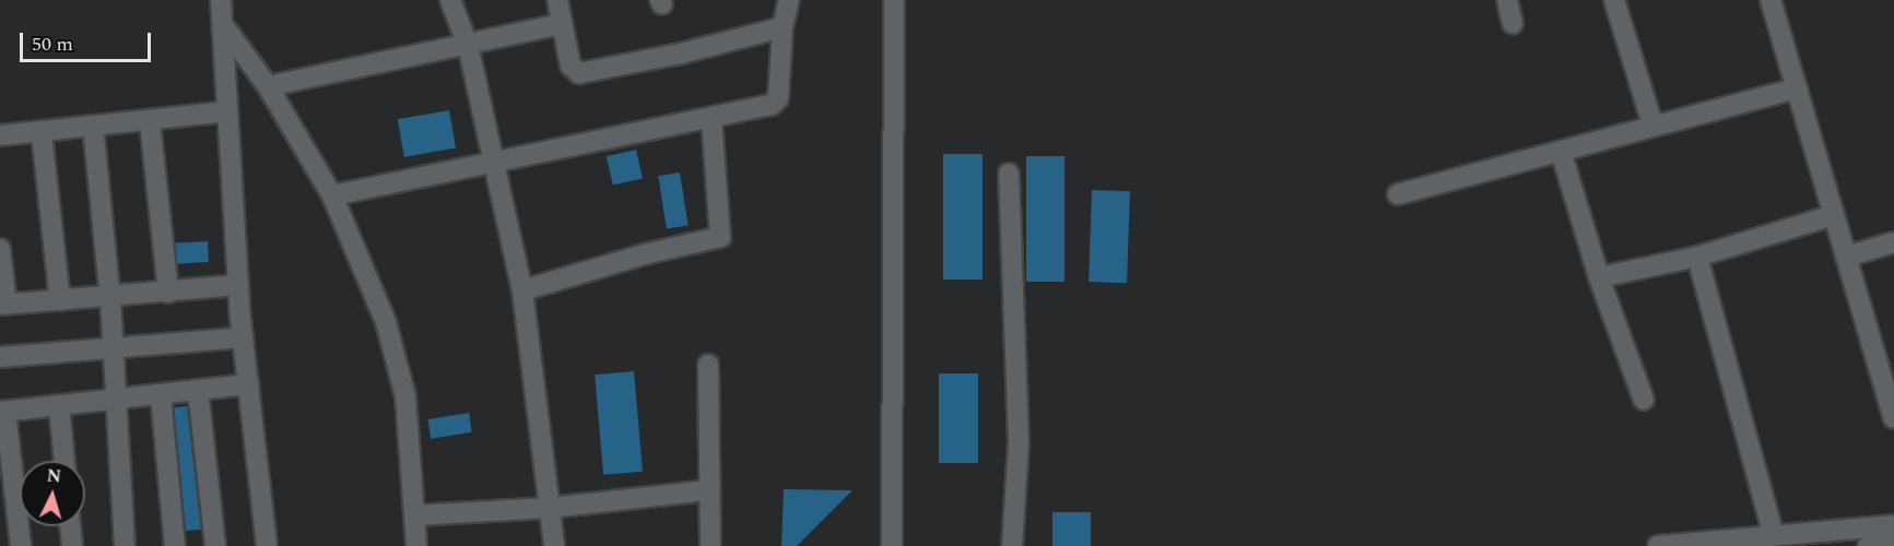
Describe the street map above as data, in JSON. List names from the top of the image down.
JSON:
{
  "scale_bar": "50 m",
  "north": "top"
}
